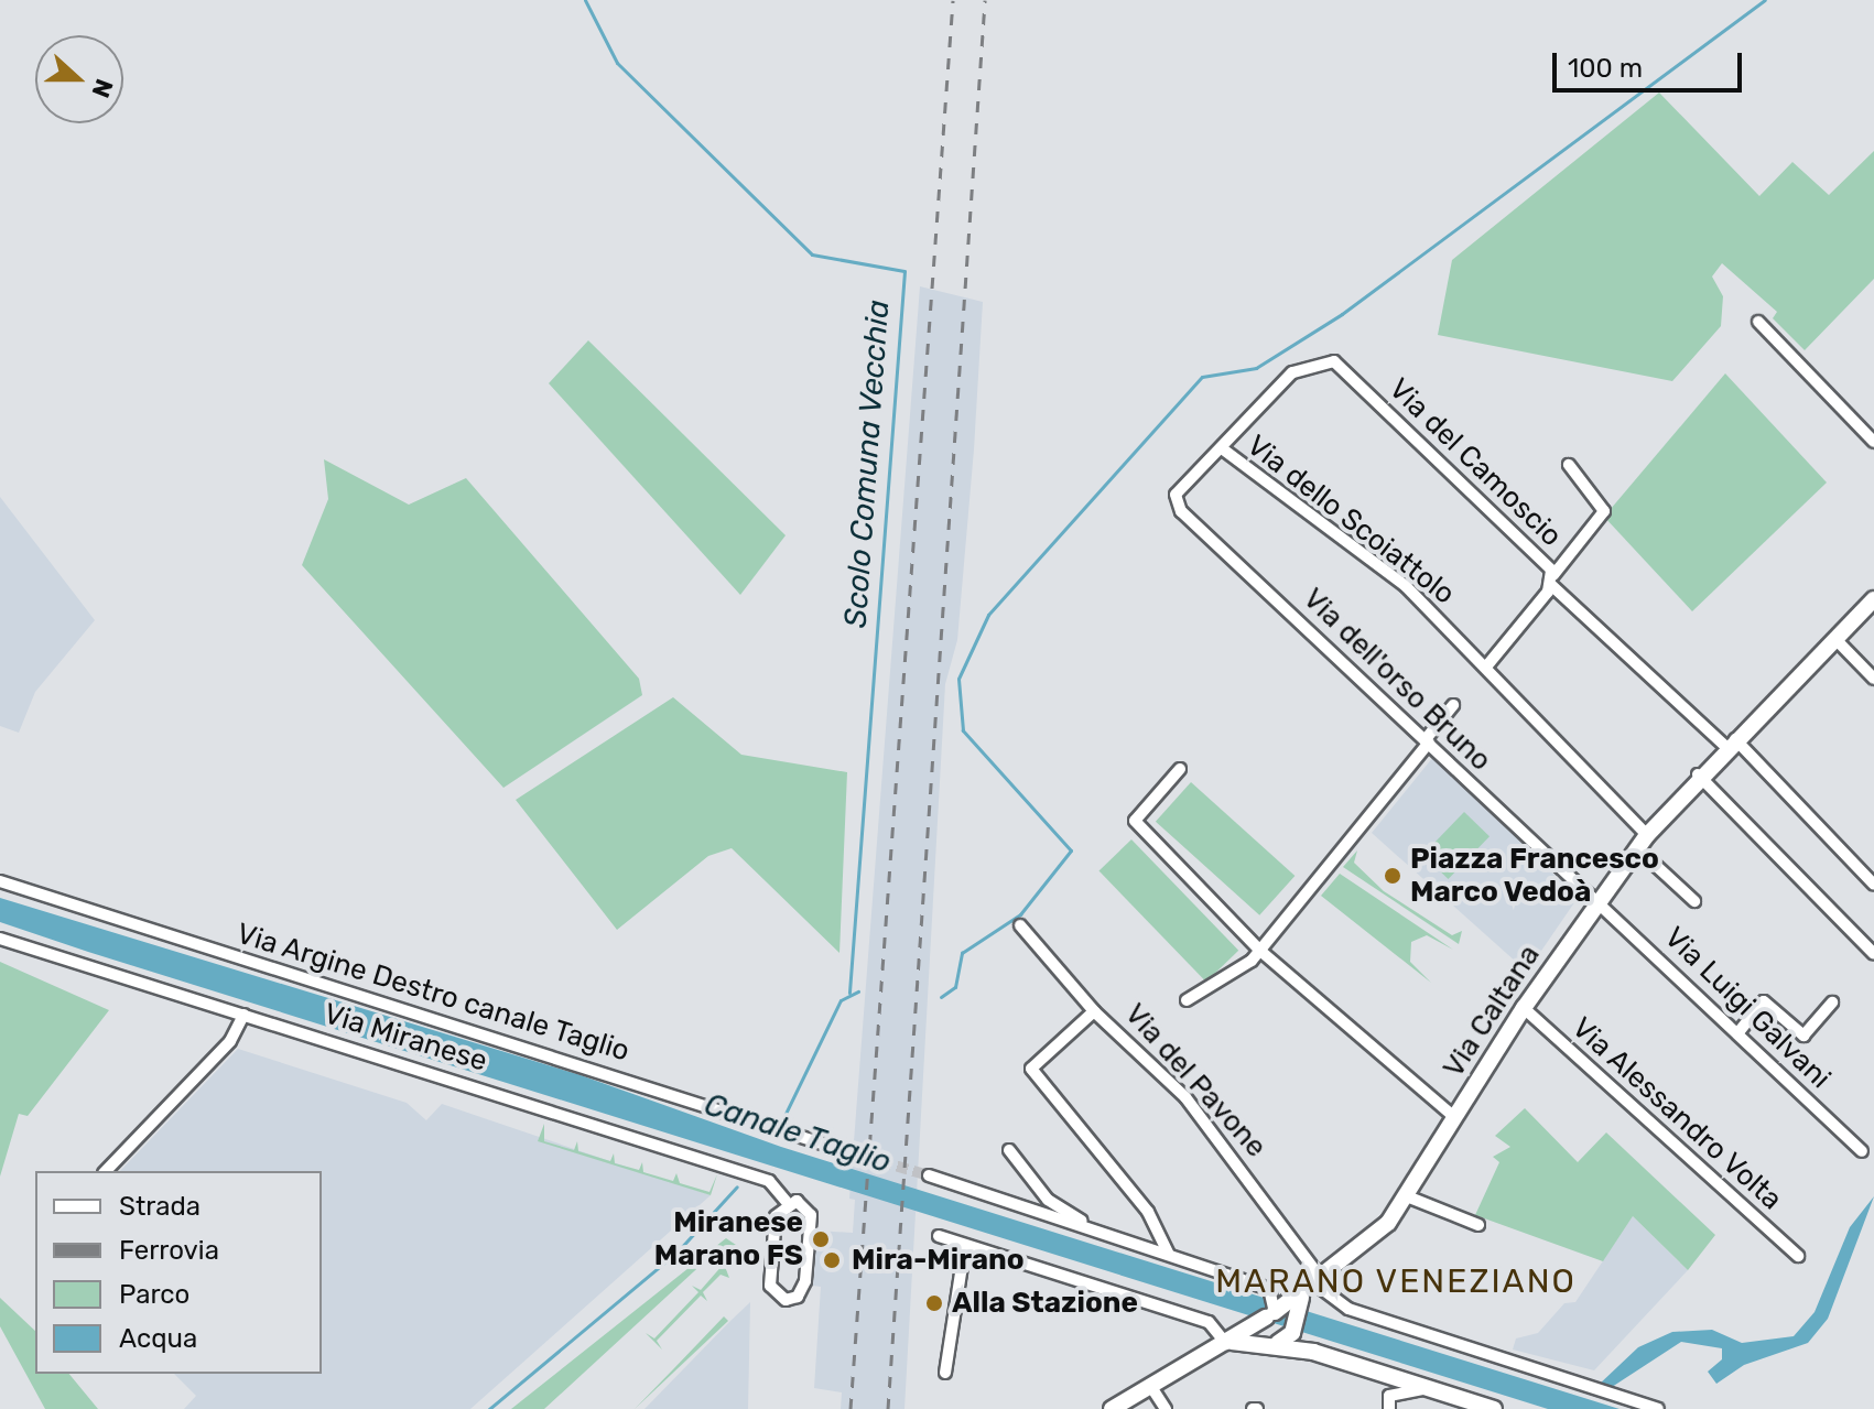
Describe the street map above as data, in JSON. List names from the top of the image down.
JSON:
{
  "streets": {
    "main road": ["Via Caltana"],
    "street": [
      "Via del Camoscio",
      "Via dello Scoiattolo",
      "Via dell'orso Bruno",
      "Via Argine Destro canale Taglio",
      "Via Luigi Galvani",
      "Via Miranese",
      "Via del Pavone",
      "Via Alessandro Volta"
    ]
  },
  "crossings": [
    ["Via del Camoscio", "Via dello Scoiattolo"],
    ["Via del Camoscio", "Via dell'orso Bruno"],
    ["Via del Camoscio", "Via Caltana"],
    ["Via dello Scoiattolo", "Via Caltana"],
    ["Via dell'orso Bruno", "Via Luigi Galvani"],
    ["Via dell'orso Bruno", "Via Caltana"],
    ["Via Luigi Galvani", "Via Caltana"],
    ["Via Caltana", "Via del Pavone"],
    ["Via Caltana", "Via Alessandro Volta"]
  ],
  "districts": ["MARANO VENEZIANO"],
  "water": ["Scolo Comuna Vecchia", "Canale Taglio"],
  "places": [
    "Piazza Francesco Marco Vedoà",
    "Miranese Marano FS",
    "Mira-Mirano",
    "Alla Stazione"
  ],
  "legend": [
    "Strada",
    "Ferrovia",
    "Parco",
    "Acqua"
  ],
  "scale_bar": "100 m",
  "north": "right"
}
